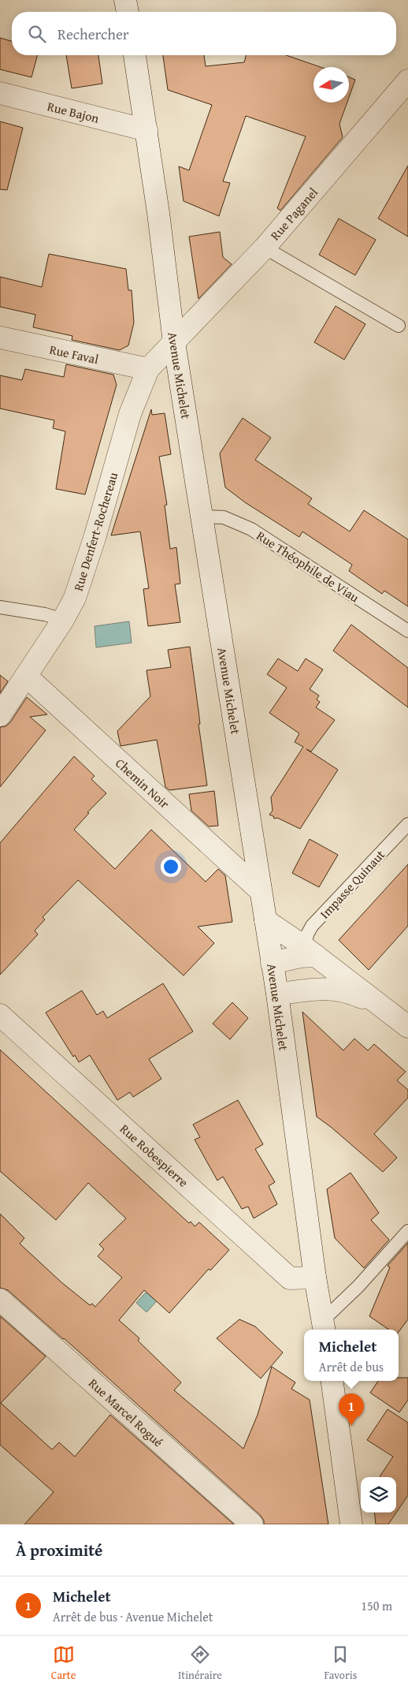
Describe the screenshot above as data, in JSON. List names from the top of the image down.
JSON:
{
  "streets": {
    "street": [
      "Rue Bajon",
      "Rue Paganel",
      "Rue Faval",
      "Avenue Michelet",
      "Rue Denfert-Rochereau",
      "Chemin Noir",
      "Rue Robespierre",
      "Rue Marcel Rogué"
    ],
    "lane": ["Rue Théophile de Viau", "Impasse Quinaut"]
  },
  "crossings": [
    ["Rue Bajon", "Avenue Michelet"],
    ["Rue Paganel", "Avenue Michelet"],
    ["Rue Paganel", "Rue Denfert-Rochereau"],
    ["Rue Faval", "Rue Denfert-Rochereau"],
    ["Avenue Michelet", "Rue Denfert-Rochereau"],
    ["Avenue Michelet", "Rue Théophile de Viau"],
    ["Avenue Michelet", "Chemin Noir"],
    ["Avenue Michelet", "Rue Robespierre"],
    ["Rue Denfert-Rochereau", "Chemin Noir"]
  ],
  "north": "left",
  "page": {
    "search": "Rechercher",
    "popup": ["Michelet", "Arrêt de bus"],
    "pins": "1",
    "heading": "À proximité",
    "list": [
      {
        "mark": "1",
        "name": "Michelet",
        "note": "Arrêt de bus · Avenue Michelet",
        "value": "150 m"
      }
    ],
    "nav": ["Carte", "Itinéraire", "Favoris"]
  }
}
